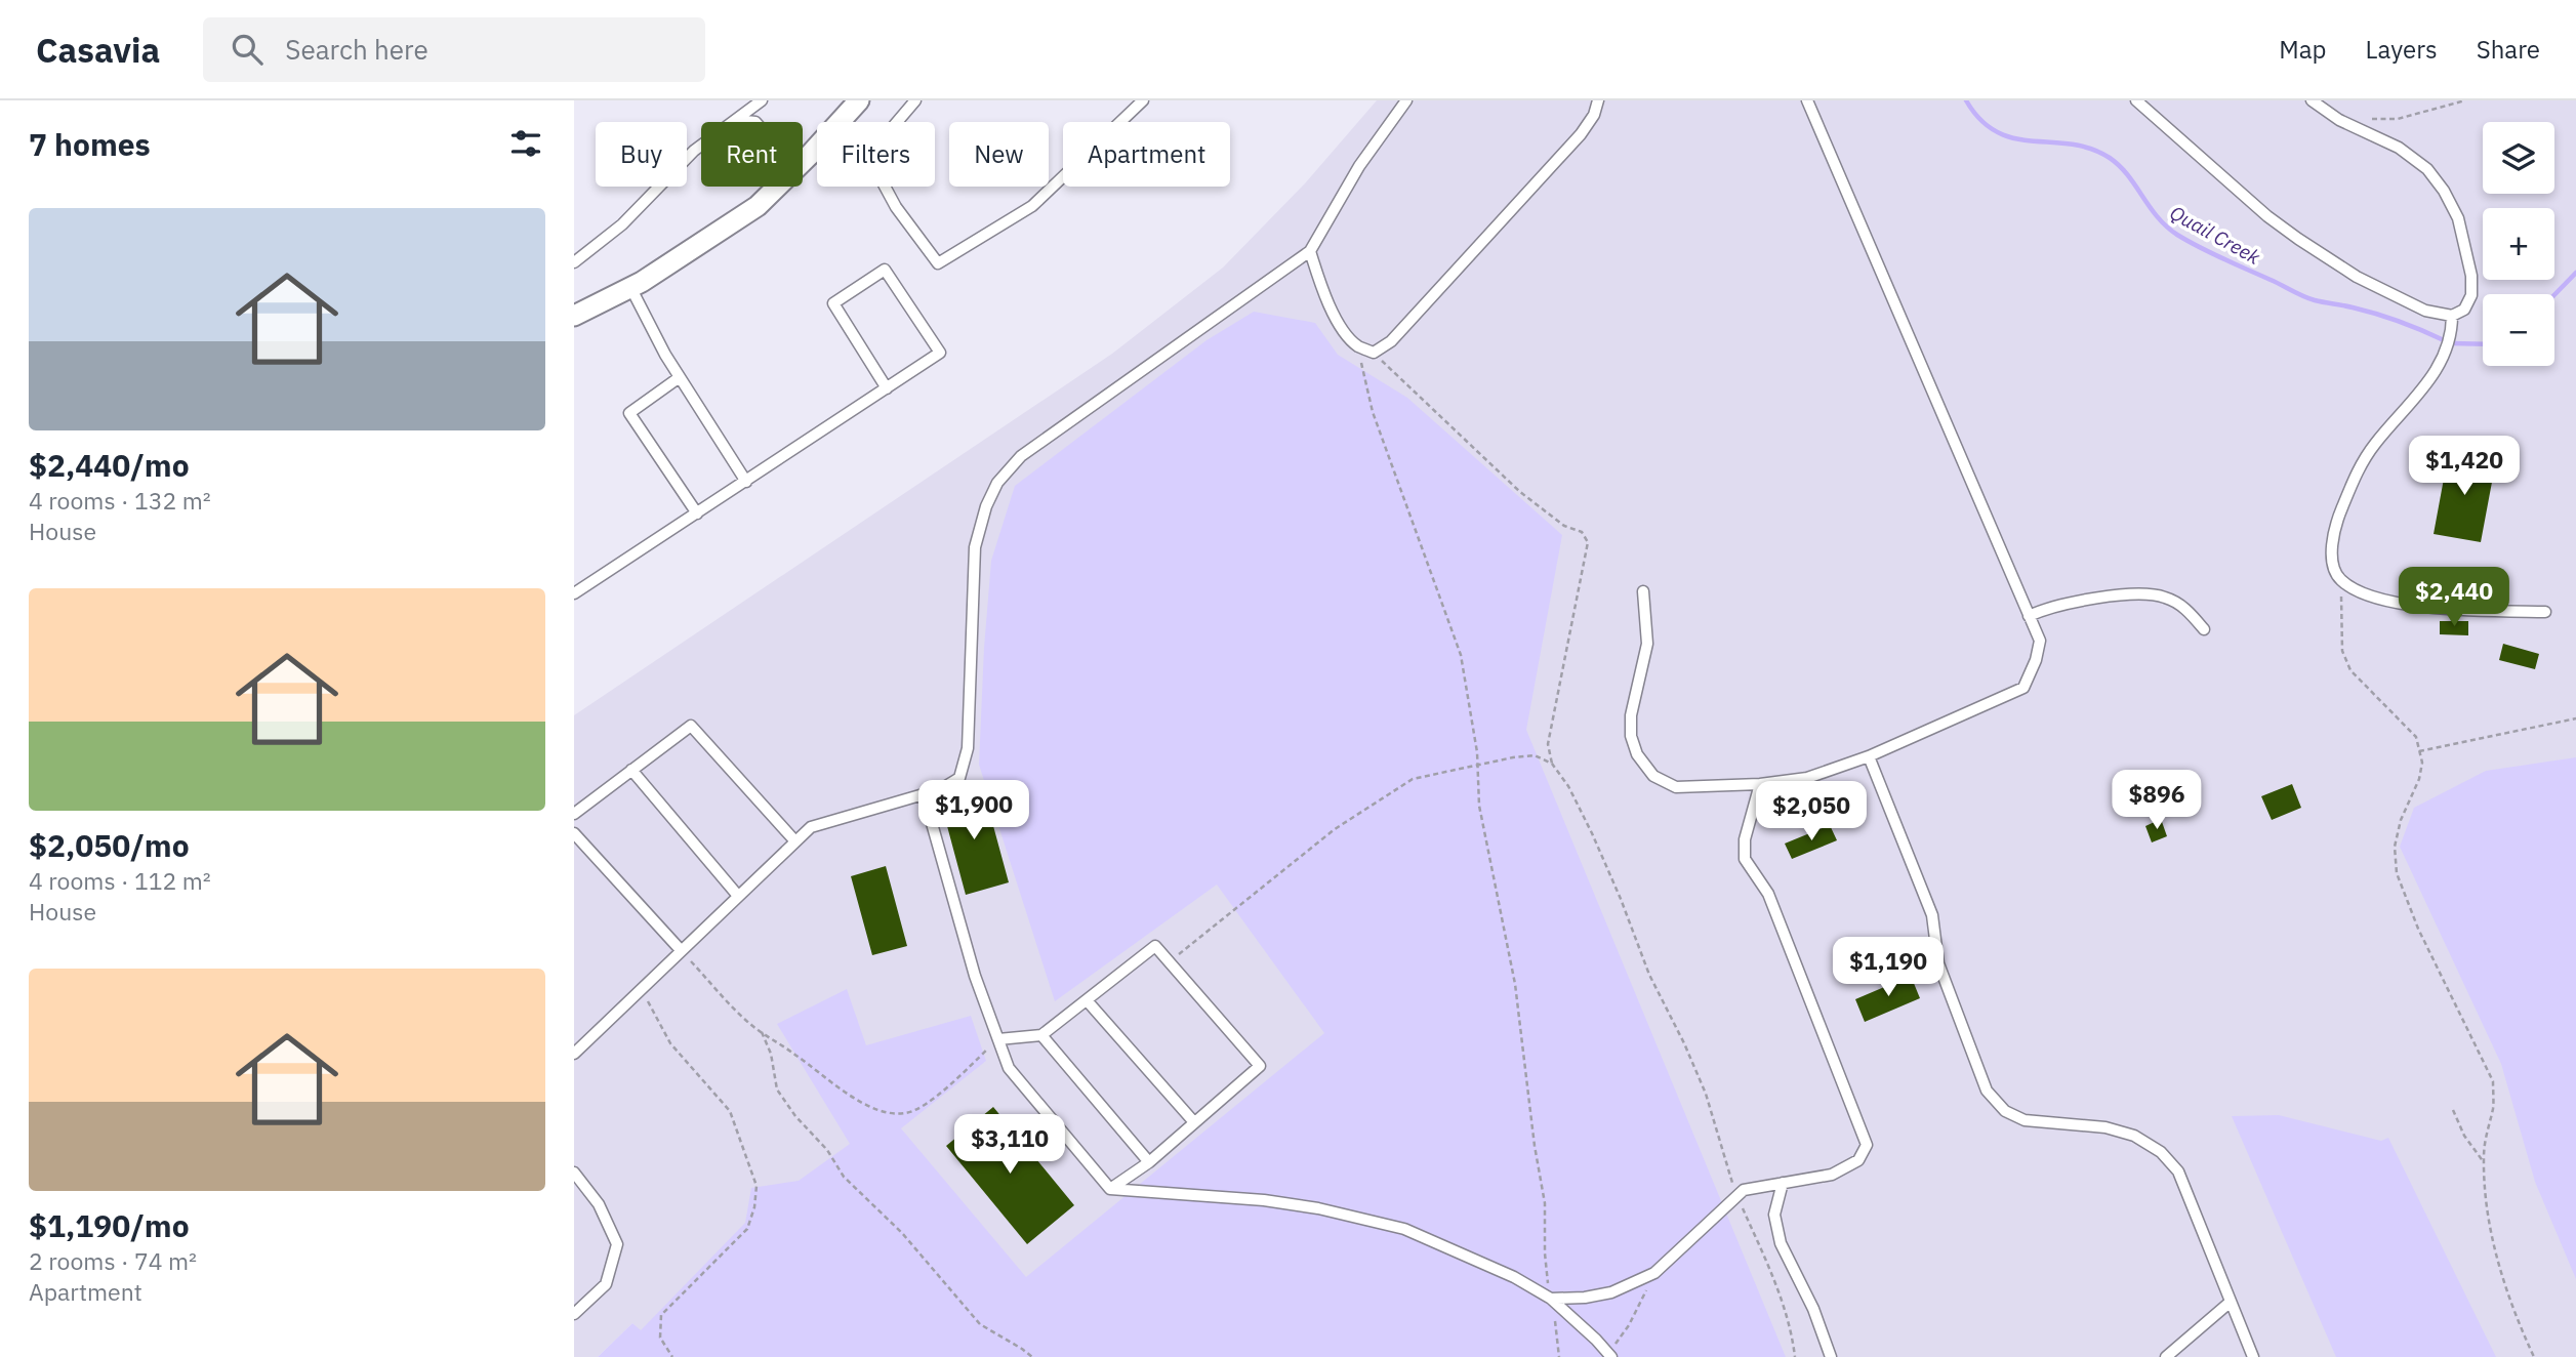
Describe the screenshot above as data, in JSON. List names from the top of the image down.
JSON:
{
  "water": ["Quail Creek"],
  "page": {
    "header": "Casavia",
    "search": "Search here",
    "nav": ["Map", "Layers", "Share"],
    "heading": "7 homes",
    "map_buttons": ["+", "−"],
    "chip": [
      "Buy",
      "Rent",
      "Filters",
      "New",
      "Apartment"
    ],
    "list": [
      {
        "name": "$2,440/mo",
        "note": "4 rooms · 132 m² · House"
      },
      {
        "name": "$2,050/mo",
        "note": "4 rooms · 112 m² · House"
      },
      {
        "name": "$1,190/mo",
        "note": "2 rooms · 74 m² · Apartment"
      }
    ],
    "price": [
      "$1,420",
      "$2,440",
      "$896",
      "$1,900",
      "$2,050",
      "$1,190",
      "$3,110"
    ]
  }
}
